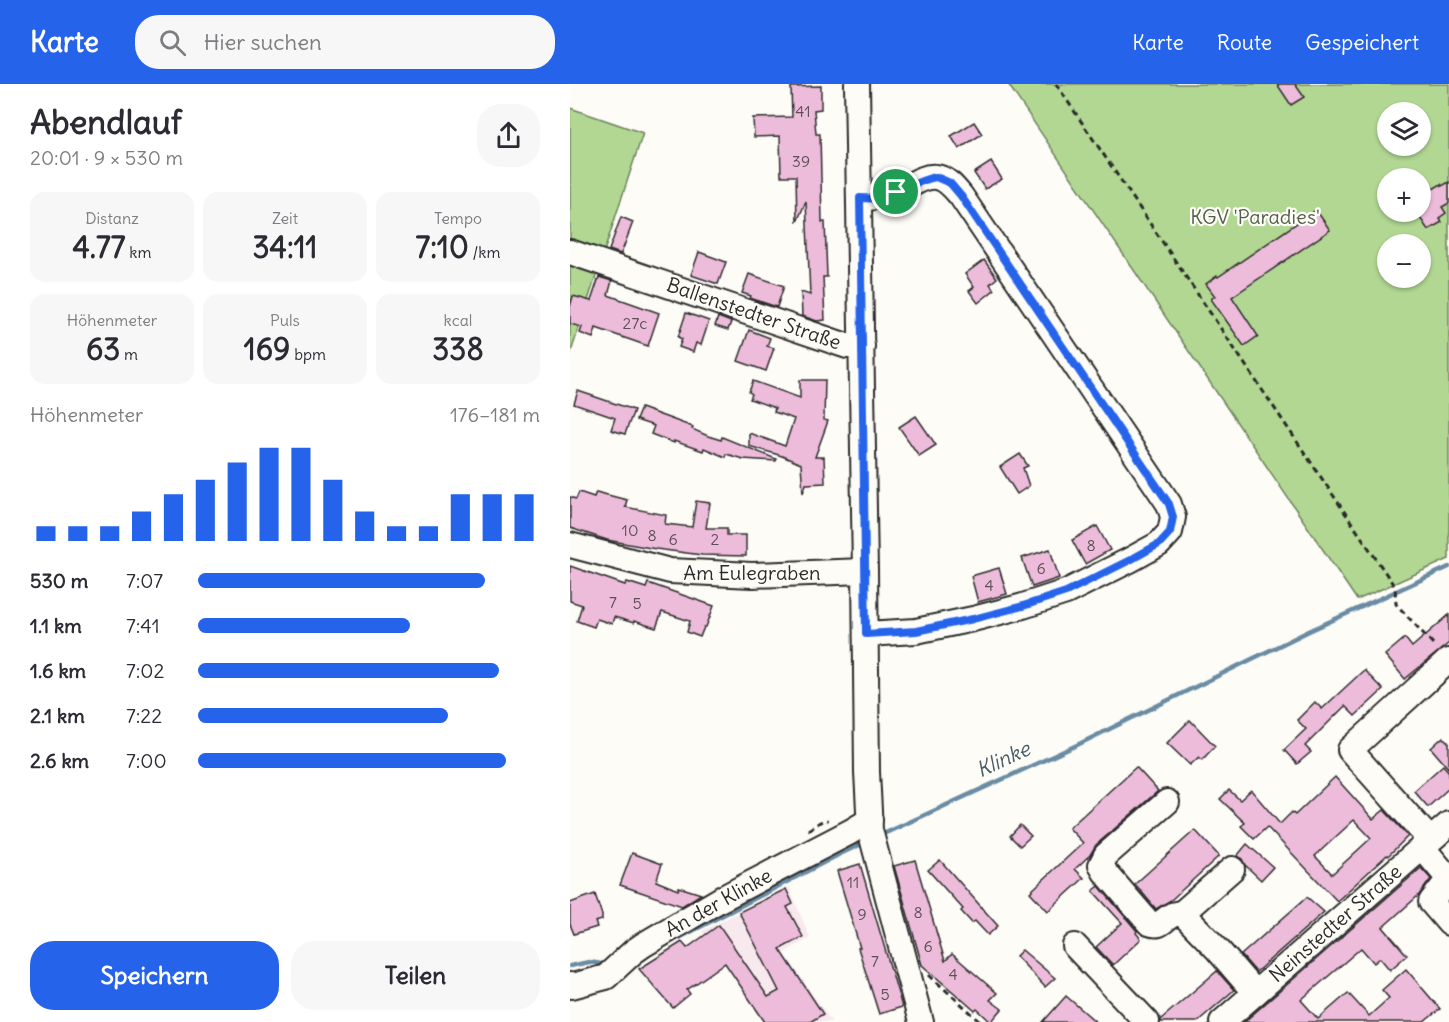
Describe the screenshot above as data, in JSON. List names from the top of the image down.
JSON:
{
  "streets": {
    "street": [
      "Ballenstedter Straße",
      "Am Eulegraben",
      "An der Klinke",
      "Neinstedter Straße"
    ]
  },
  "crossings": [
    ["Ballenstedter Straße", "Am Eulegraben"],
    ["Ballenstedter Straße", "An der Klinke"]
  ],
  "water": ["Klinke"],
  "parks": ["KGV 'Paradies'"],
  "house_numbers": [
    "41",
    "39",
    "27c",
    "10",
    "8",
    "6",
    "2",
    "8",
    "6",
    "4",
    "7",
    "5",
    "11",
    "8",
    "9",
    "6",
    "7",
    "4",
    "5"
  ],
  "page": {
    "header": "Karte",
    "search": "Hier suchen",
    "nav": ["Karte", "Route", "Gespeichert"],
    "heading": ["Abendlauf", "20:01 · 9 × 530 m"],
    "map_buttons": ["+", "−"],
    "stats": [
      ["Distanz", "4.77 km"],
      ["Zeit", "34:11"],
      ["Tempo", "7:10 /km"],
      ["Höhenmeter", "63 m"],
      ["Puls", "169 bpm"],
      ["kcal", "338"]
    ],
    "chart": ["Höhenmeter", "176–181 m"],
    "list": [
      {
        "name": "530 m",
        "note": "7:07"
      },
      {
        "name": "1.1 km",
        "note": "7:41"
      },
      {
        "name": "1.6 km",
        "note": "7:02"
      },
      {
        "name": "2.1 km",
        "note": "7:22"
      },
      {
        "name": "2.6 km",
        "note": "7:00"
      }
    ],
    "buttons": ["Speichern", "Teilen"]
  }
}
